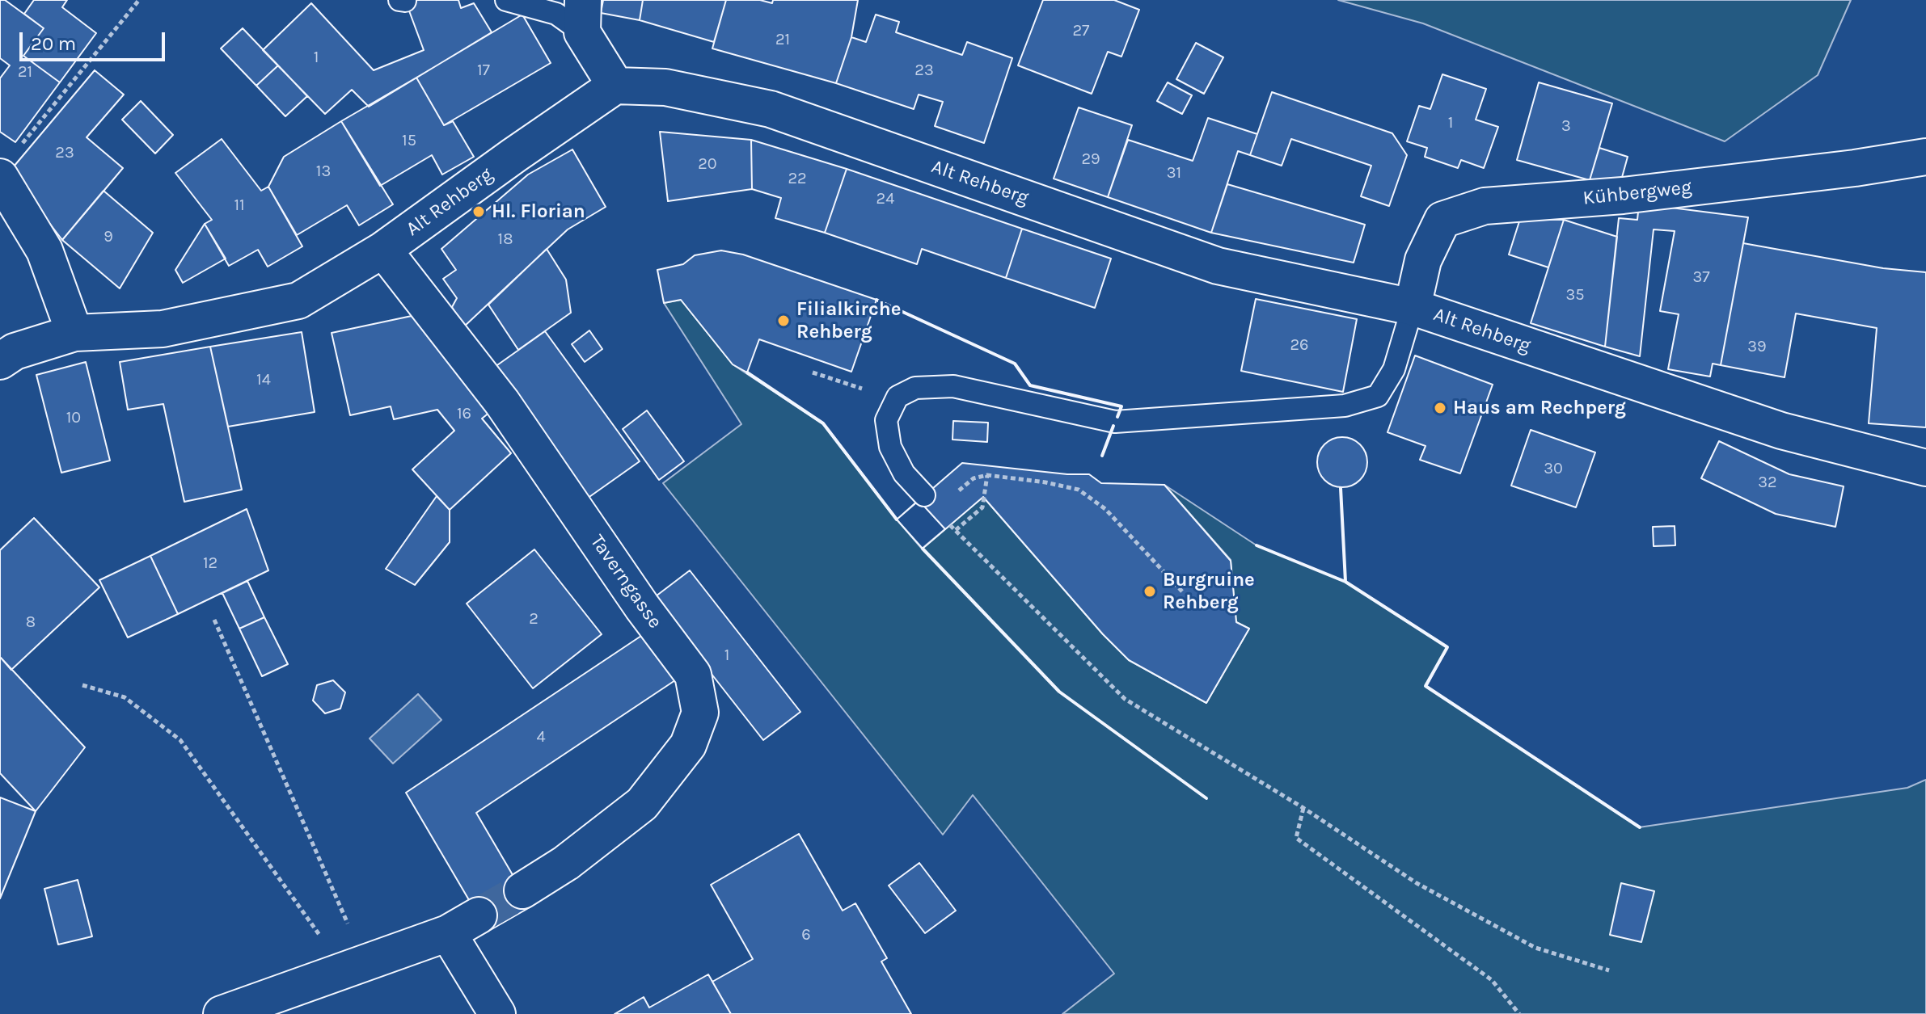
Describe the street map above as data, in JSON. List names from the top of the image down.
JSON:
{
  "streets": {
    "street": ["Alt Rehberg", "Kühbergweg", "Taverngasse"]
  },
  "crossings": [
    ["Alt Rehberg", "Kühbergweg"],
    ["Alt Rehberg", "Taverngasse"]
  ],
  "places": [
    "Hl. Florian",
    "Filialkirche Rehberg",
    "Haus am Rechperg",
    "Burgruine Rehberg"
  ],
  "house_numbers": [
    "27",
    "21",
    "1",
    "17",
    "23",
    "21",
    "1",
    "3",
    "15",
    "23",
    "29",
    "20",
    "13",
    "31",
    "22",
    "24",
    "11",
    "9",
    "18",
    "37",
    "35",
    "26",
    "39",
    "14",
    "16",
    "10",
    "30",
    "32",
    "12",
    "2",
    "8",
    "1",
    "4",
    "6"
  ],
  "scale_bar": "20 m"
}
